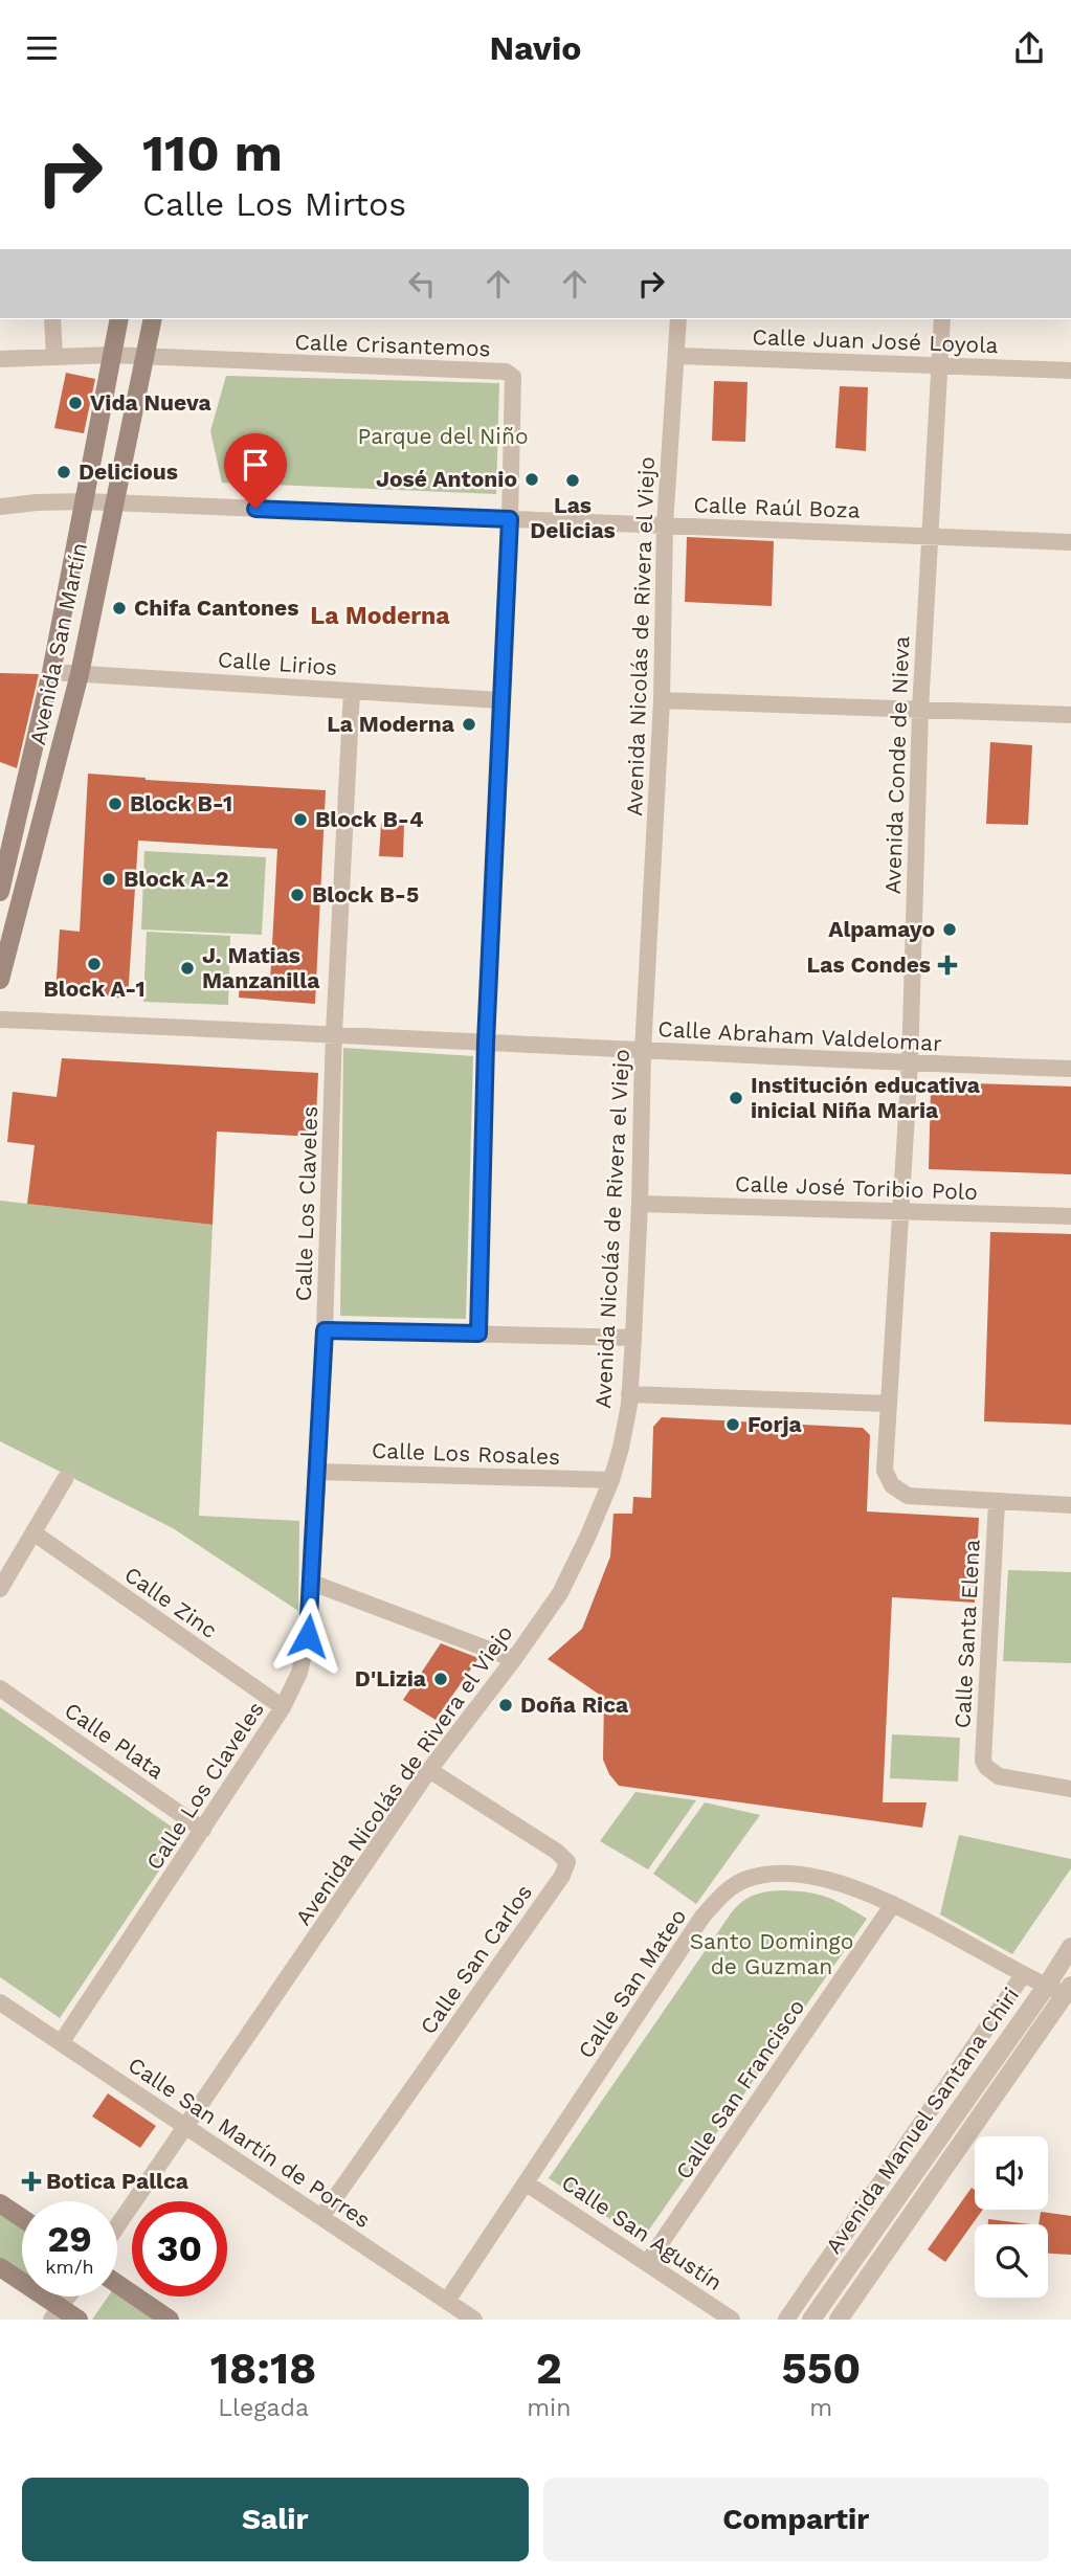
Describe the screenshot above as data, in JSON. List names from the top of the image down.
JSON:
{
  "streets": {
    "main road": ["Avenida San Martín"],
    "street": [
      "Calle Juan José Loyola",
      "Calle Crisantemos",
      "Calle Raúl Boza",
      "Avenida Nicolás de Rivera el Viejo",
      "Calle Lirios",
      "Avenida Conde de Nieva",
      "Calle Abraham Valdelomar",
      "Calle José Toribio Polo",
      "Calle Los Claveles",
      "Calle Los Rosales",
      "Calle Zinc",
      "Calle Santa Elena",
      "Calle Plata",
      "Calle San Carlos",
      "Calle San Mateo",
      "Calle San Francisco",
      "Avenida Manuel Santana Chiri",
      "Calle San Martín de Porres",
      "Calle San Agustín"
    ]
  },
  "crossings": [
    ["Calle Juan José Loyola", "Avenida Nicolás de Rivera el Viejo"],
    ["Calle Juan José Loyola", "Avenida Conde de Nieva"],
    ["Calle Crisantemos", "Calle Raúl Boza"],
    ["Calle Crisantemos", "Avenida San Martín"],
    ["Calle Crisantemos", "Calle Lirios"],
    ["Calle Crisantemos", "Calle Abraham Valdelomar"],
    ["Calle Raúl Boza", "Avenida Nicolás de Rivera el Viejo"],
    ["Calle Raúl Boza", "Avenida San Martín"],
    ["Calle Raúl Boza", "Avenida Conde de Nieva"],
    ["Avenida Nicolás de Rivera el Viejo", "Calle Abraham Valdelomar"],
    ["Avenida Nicolás de Rivera el Viejo", "Calle José Toribio Polo"],
    ["Avenida Nicolás de Rivera el Viejo", "Calle Los Rosales"],
    ["Avenida Nicolás de Rivera el Viejo", "Calle San Carlos"],
    ["Avenida Nicolás de Rivera el Viejo", "Calle San Martín de Porres"],
    ["Avenida San Martín", "Calle Lirios"],
    ["Calle Lirios", "Calle Los Claveles"],
    ["Avenida Conde de Nieva", "Calle Abraham Valdelomar"],
    ["Avenida Conde de Nieva", "Calle José Toribio Polo"],
    ["Avenida Conde de Nieva", "Calle Santa Elena"],
    ["Calle Abraham Valdelomar", "Calle Los Claveles"],
    ["Calle Los Claveles", "Calle Los Rosales"],
    ["Calle Los Claveles", "Calle Zinc"],
    ["Calle Los Claveles", "Calle Plata"],
    ["Calle Los Claveles", "Calle San Martín de Porres"],
    ["Calle San Carlos", "Calle San Martín de Porres"],
    ["Calle San Mateo", "Calle San Francisco"],
    ["Calle San Mateo", "Avenida Manuel Santana Chiri"],
    ["Calle San Mateo", "Calle San Martín de Porres"],
    ["Calle San Mateo", "Calle San Agustín"],
    ["Calle San Francisco", "Calle San Agustín"]
  ],
  "districts": ["La Moderna"],
  "parks": ["Parque del Niño", "Santo Domingo de Guzman"],
  "places": {
    "other": [
      "Vida Nueva",
      "Delicious",
      "José Antonio",
      "Las Delicias",
      "Chifa Cantones",
      "La Moderna",
      "Block B-1",
      "Block B-4",
      "Block A-2",
      "Block B-5",
      "Alpamayo",
      "Block A-1",
      "J. Matias Manzanilla",
      "Institución educativa inicial Niña Maria",
      "Forja",
      "D'Lizia",
      "Doña Rica"
    ],
    "health": ["Las Condes", "Botica Pallca"]
  },
  "page": {
    "header": "Navio",
    "turn": ["110 m", "Calle Los Mirtos"],
    "speed": "29 km/h",
    "limit": "30",
    "eta": [
      "18:18",
      "Llegada",
      "2",
      "min",
      "550",
      "m"
    ],
    "buttons": ["Salir", "Compartir"]
  }
}
